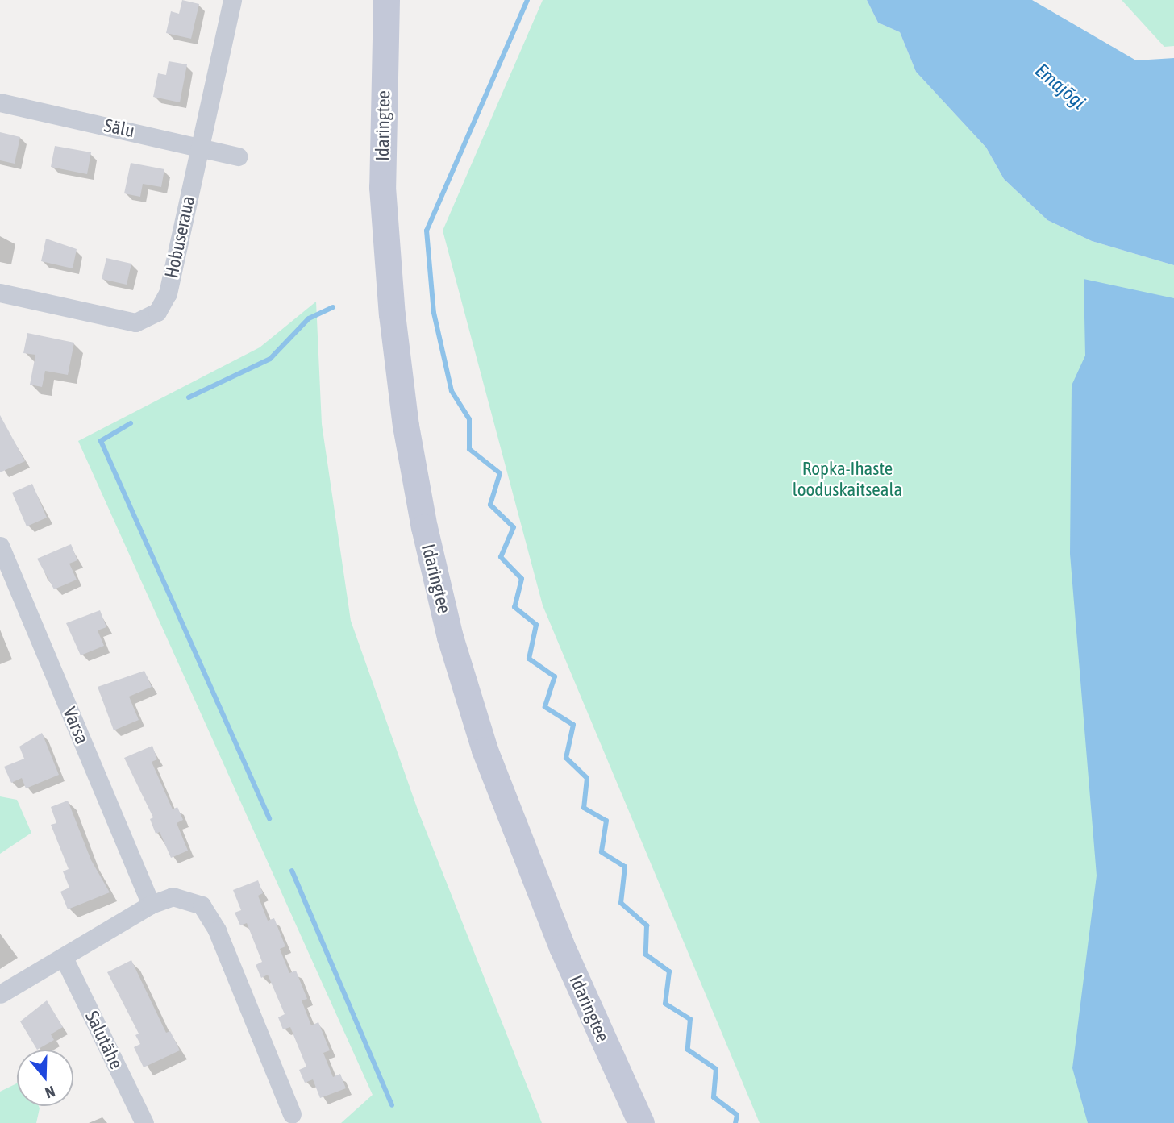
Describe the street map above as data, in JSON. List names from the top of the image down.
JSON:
{
  "streets": {
    "main road": ["Idaringtee"],
    "street": [
      "Sälu",
      "Hobuseraua",
      "Varsa",
      "Salutähe"
    ]
  },
  "crossings": [
    ["Sälu", "Hobuseraua"]
  ],
  "water": ["Emajõgi"],
  "parks": ["Ropka-Ihaste looduskaitseala"],
  "north": "bottom"
}
